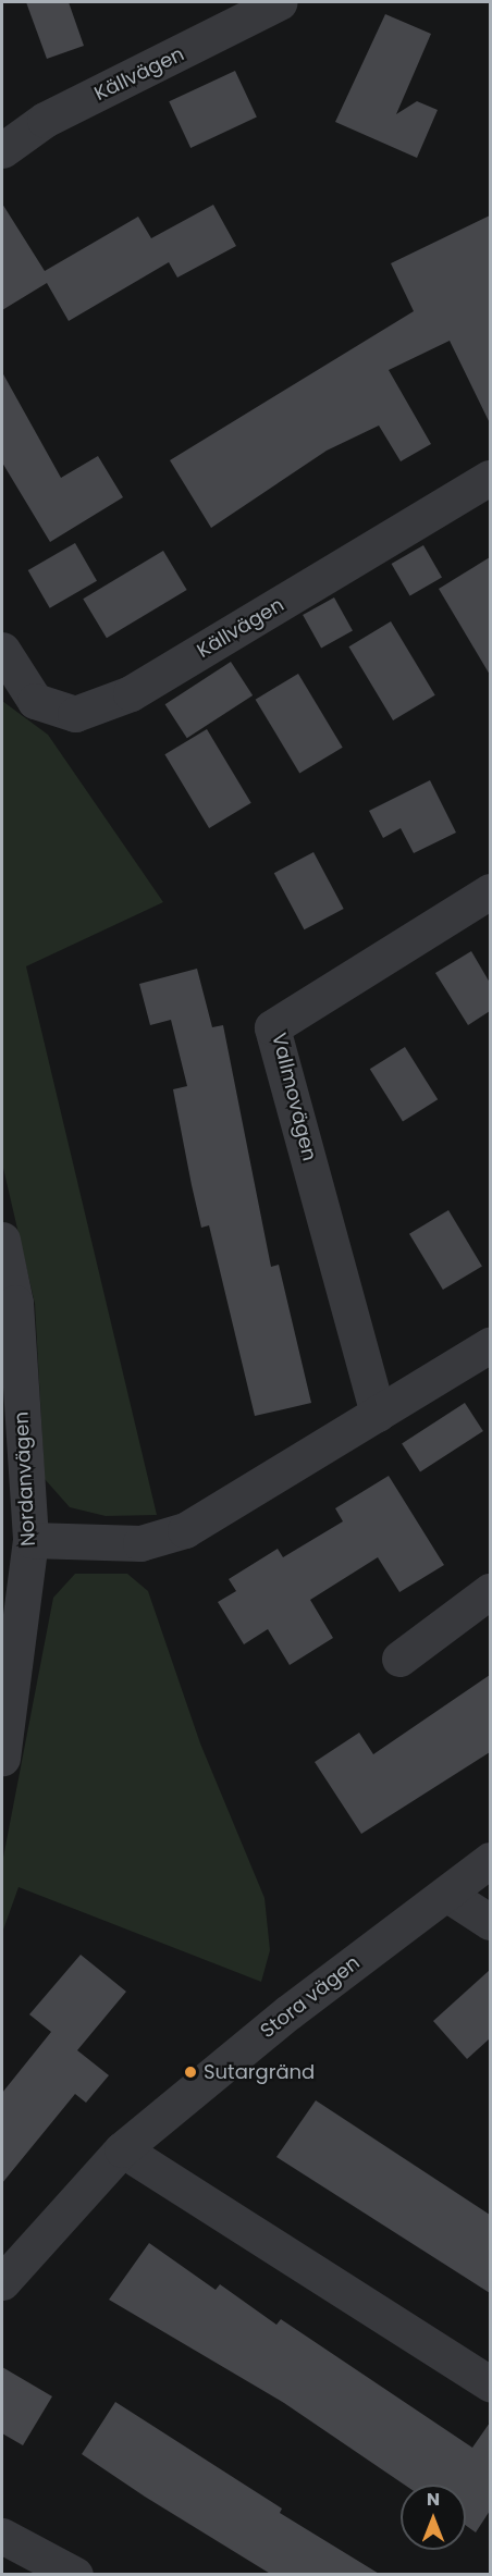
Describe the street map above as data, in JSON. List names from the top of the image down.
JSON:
{
  "streets": {
    "street": [
      "Källvägen",
      "Vallmovägen",
      "Nordanvägen",
      "Stora vägen"
    ]
  },
  "places": ["Sutargränd"],
  "north": "top"
}
